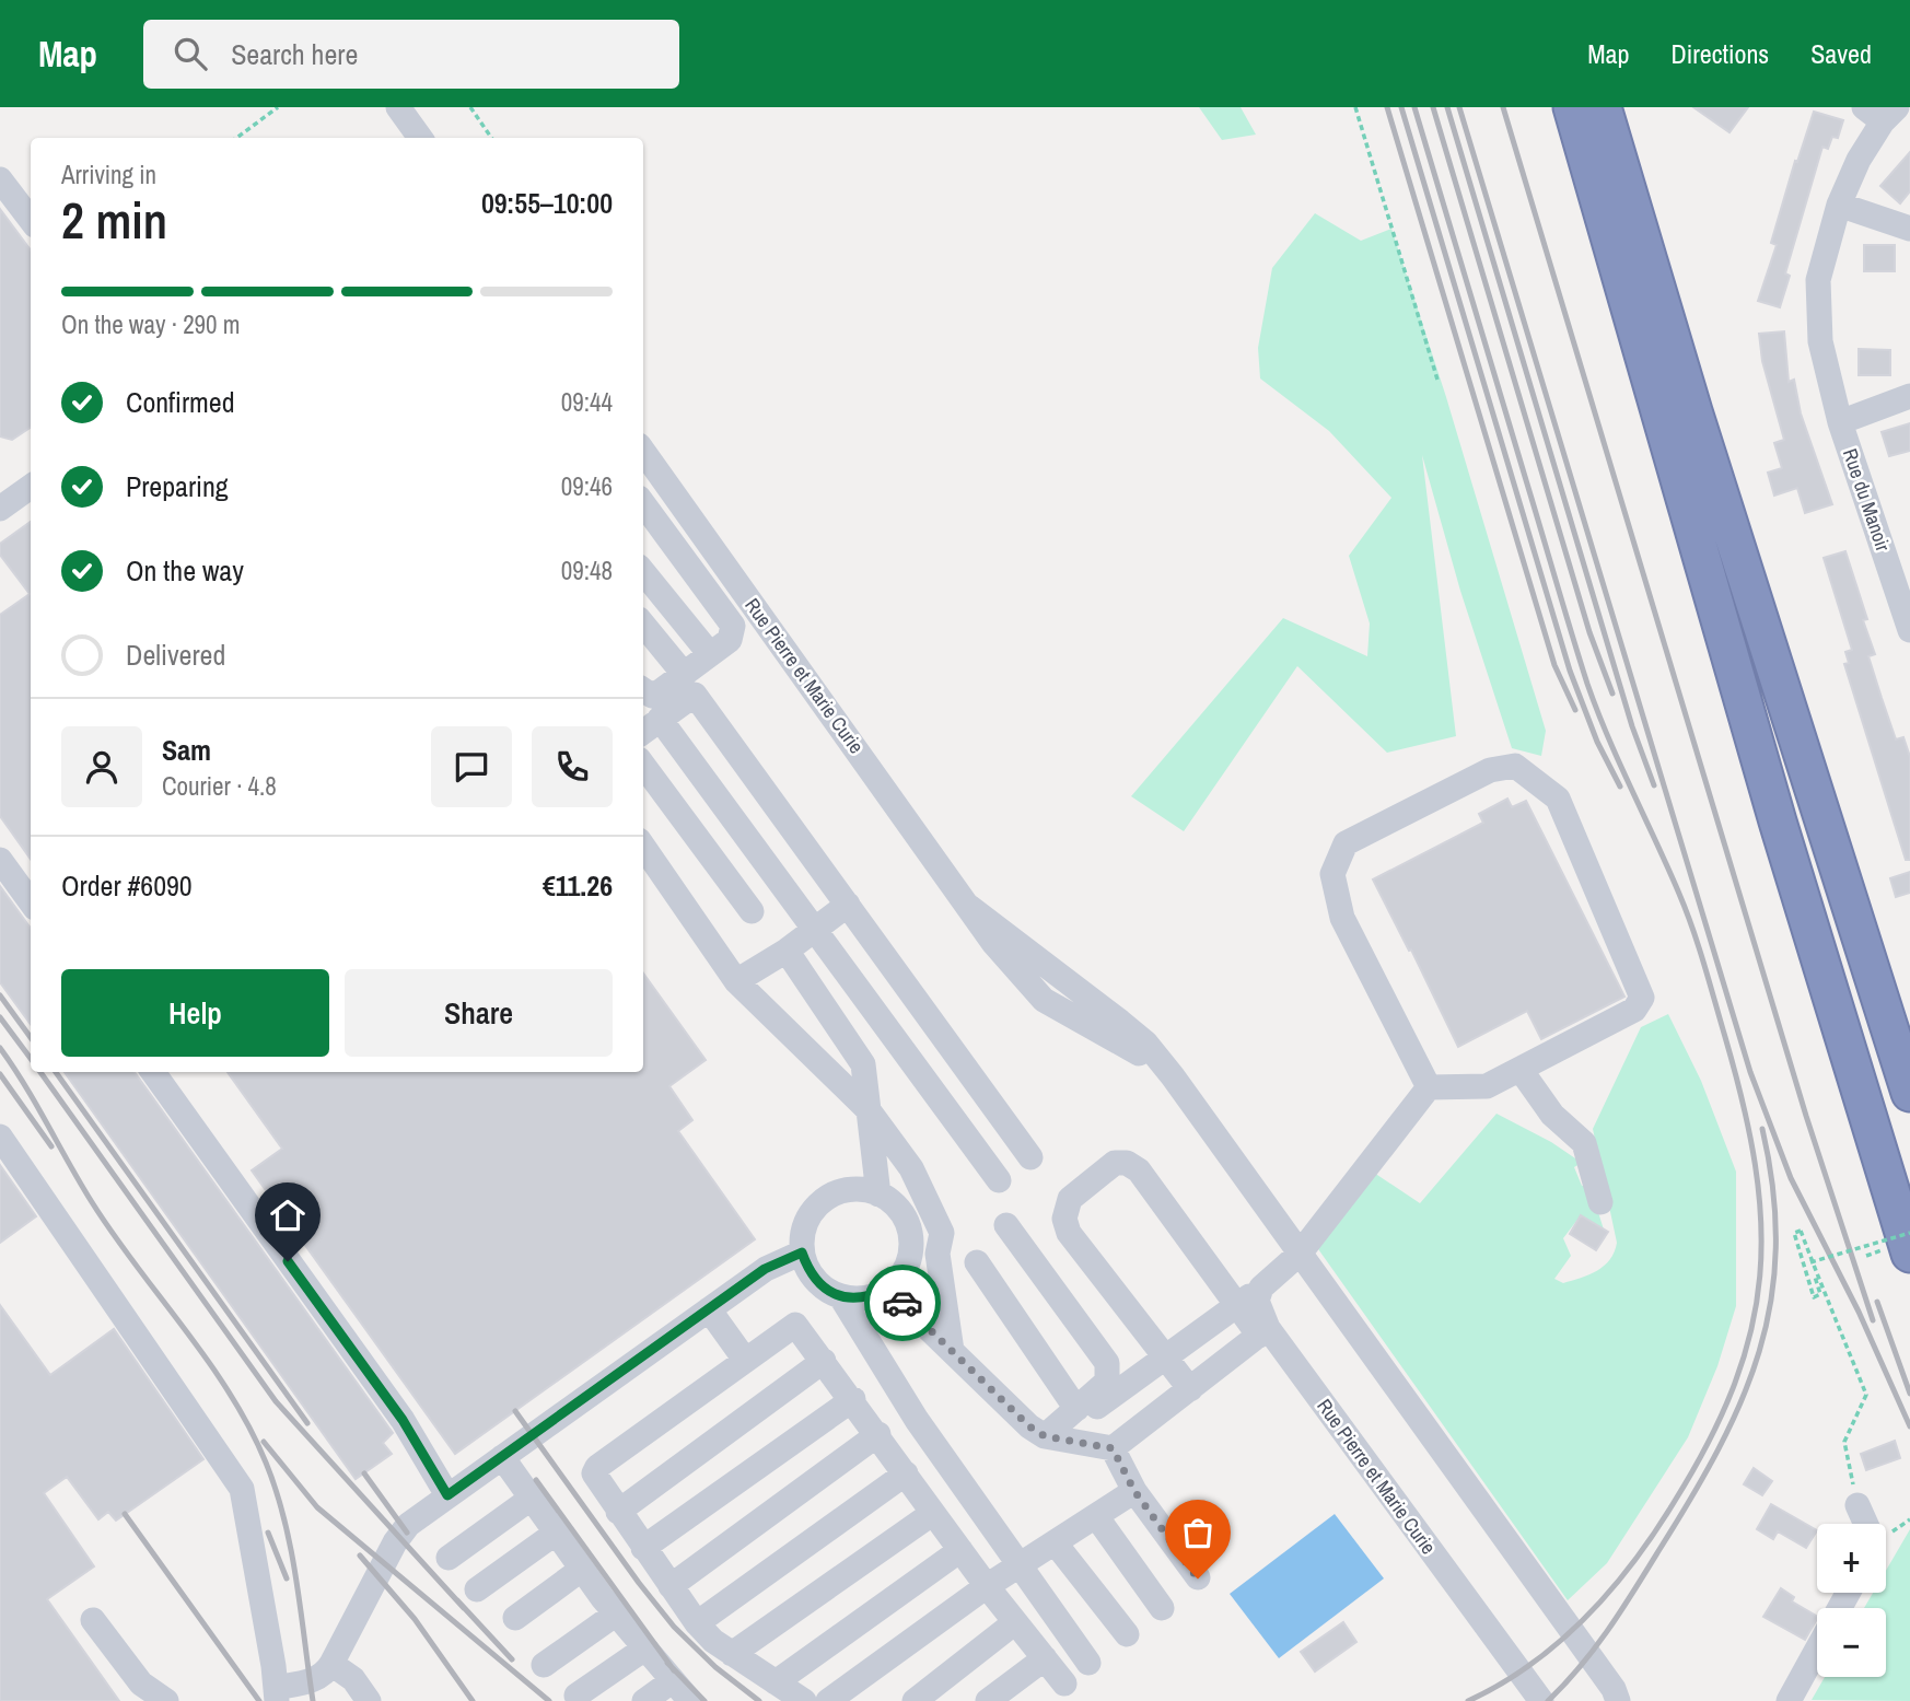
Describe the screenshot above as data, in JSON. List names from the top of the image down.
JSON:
{
  "streets": {
    "street": ["Rue du Manoir", "Rue Pierre et Marie Curie"]
  },
  "page": {
    "header": "Map",
    "search": "Search here",
    "nav": ["Map", "Directions", "Saved"],
    "heading": ["2 min", "Arriving in", "09:55–10:00"],
    "panel": [
      "Sam",
      "Courier · 4.8",
      "Order #6090",
      "€11.26"
    ],
    "bar": "On the way · 290 m",
    "list": [
      ["Confirmed", "09:44"],
      ["Preparing", "09:46"],
      ["On the way", "09:48"],
      "Delivered"
    ],
    "buttons": ["Help", "Share"],
    "map_buttons": ["+", "−"]
  }
}
